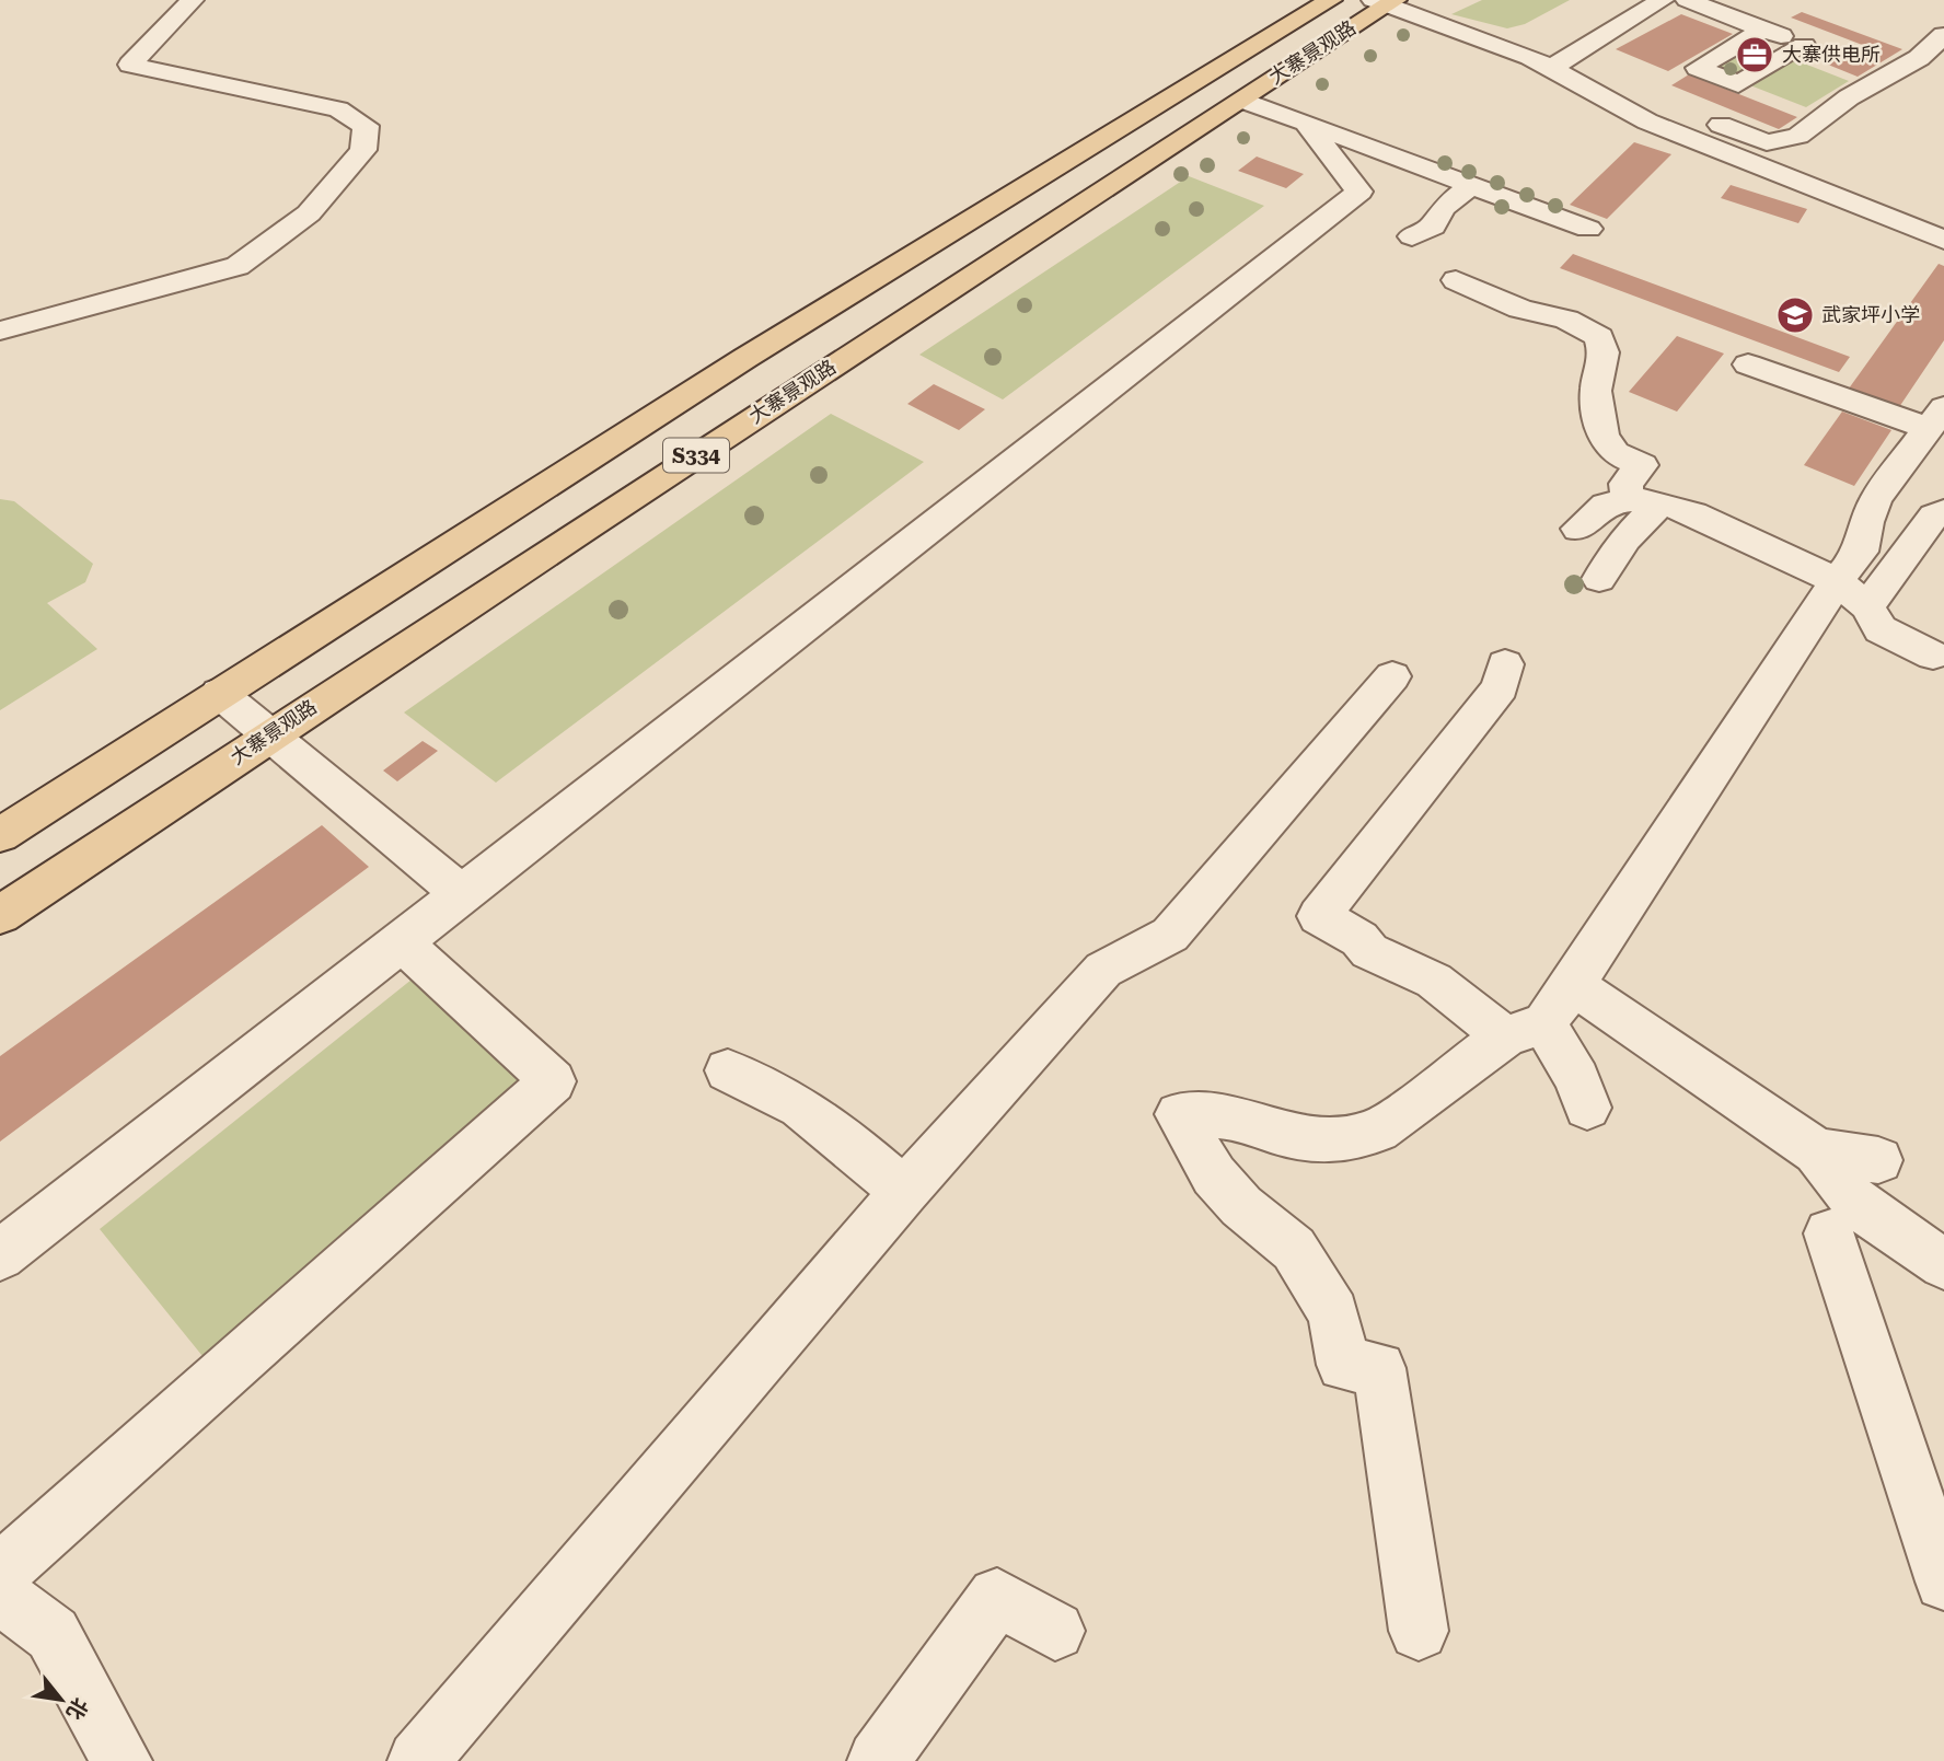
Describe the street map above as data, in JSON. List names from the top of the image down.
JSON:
{
  "streets": {
    "main road": ["大寨景观路", "S334"]
  },
  "places": {
    "office": ["大寨供电所"],
    "school or university": ["武家坪小学"]
  },
  "north": "bottom right"
}
